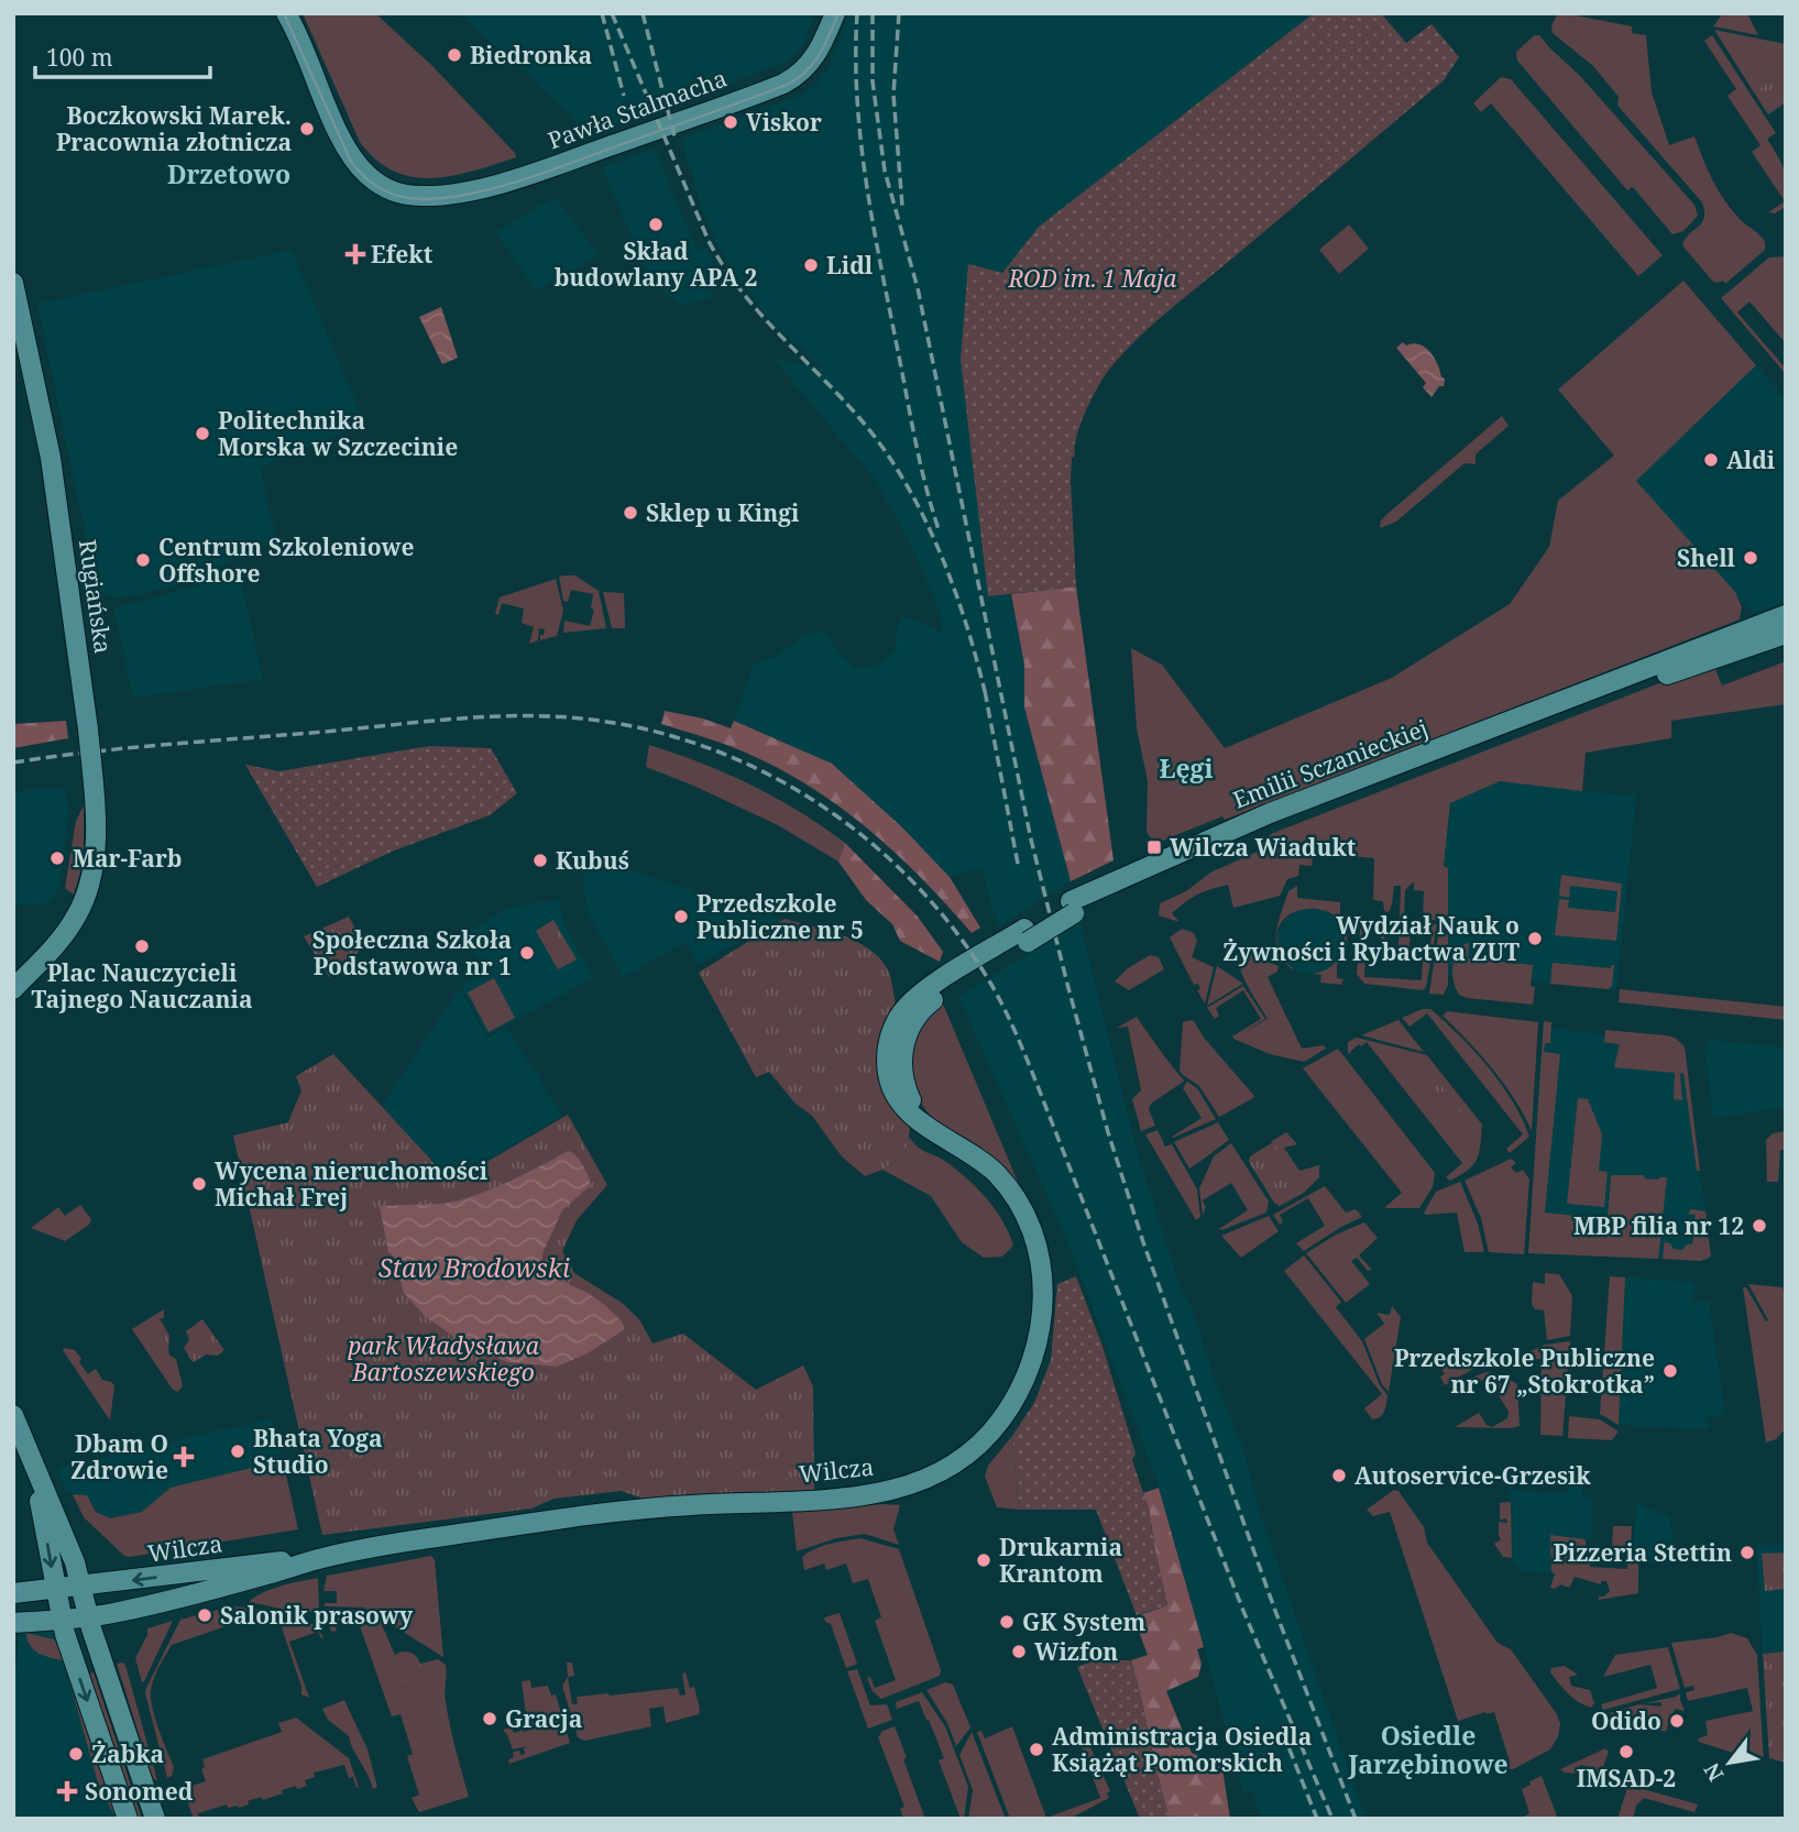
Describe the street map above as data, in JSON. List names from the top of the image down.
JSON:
{
  "streets": {
    "street": [
      "Pawła Stalmacha",
      "Rugiańska",
      "Emilii Sczanieckiej",
      "Wilcza"
    ]
  },
  "crossings": [
    ["Emilii Sczanieckiej", "Wilcza"]
  ],
  "districts": ["Drzetowo", "Łęgi", "Osiedle Jarzębinowe"],
  "water": ["Staw Brodowski"],
  "parks": ["ROD im. 1 Maja", "park Władysława Bartoszewskiego"],
  "places": {
    "other": [
      "Biedronka",
      "Viskor",
      "Boczkowski Marek. Pracownia złotnicza",
      "Skład budowlany APA 2",
      "Lidl",
      "Politechnika Morska w Szczecinie",
      "Aldi",
      "Sklep u Kingi",
      "Shell",
      "Centrum Szkoleniowe Offshore",
      "Mar-Farb",
      "Kubuś",
      "Przedszkole Publiczne nr 5",
      "Wydział Nauk o Żywności i Rybactwa ZUT",
      "Plac Nauczycieli Tajnego Nauczania",
      "Społeczna Szkoła Podstawowa nr 1",
      "Wycena nieruchomości Michał Frej",
      "MBP filia nr 12",
      "Przedszkole Publiczne nr 67 „Stokrotka”",
      "Bhata Yoga Studio",
      "Autoservice-Grzesik",
      "Pizzeria Stettin",
      "Drukarnia Krantom",
      "Salonik prasowy",
      "GK System",
      "Wizfon",
      "Gracja",
      "Odido",
      "Administracja Osiedla Książąt Pomorskich",
      "IMSAD-2",
      "Żabka"
    ],
    "health": ["Efekt", "Dbam O Zdrowie", "Sonomed"],
    "transit": ["Wilcza Wiadukt"]
  },
  "scale_bar": "100 m",
  "north": "bottom left"
}
